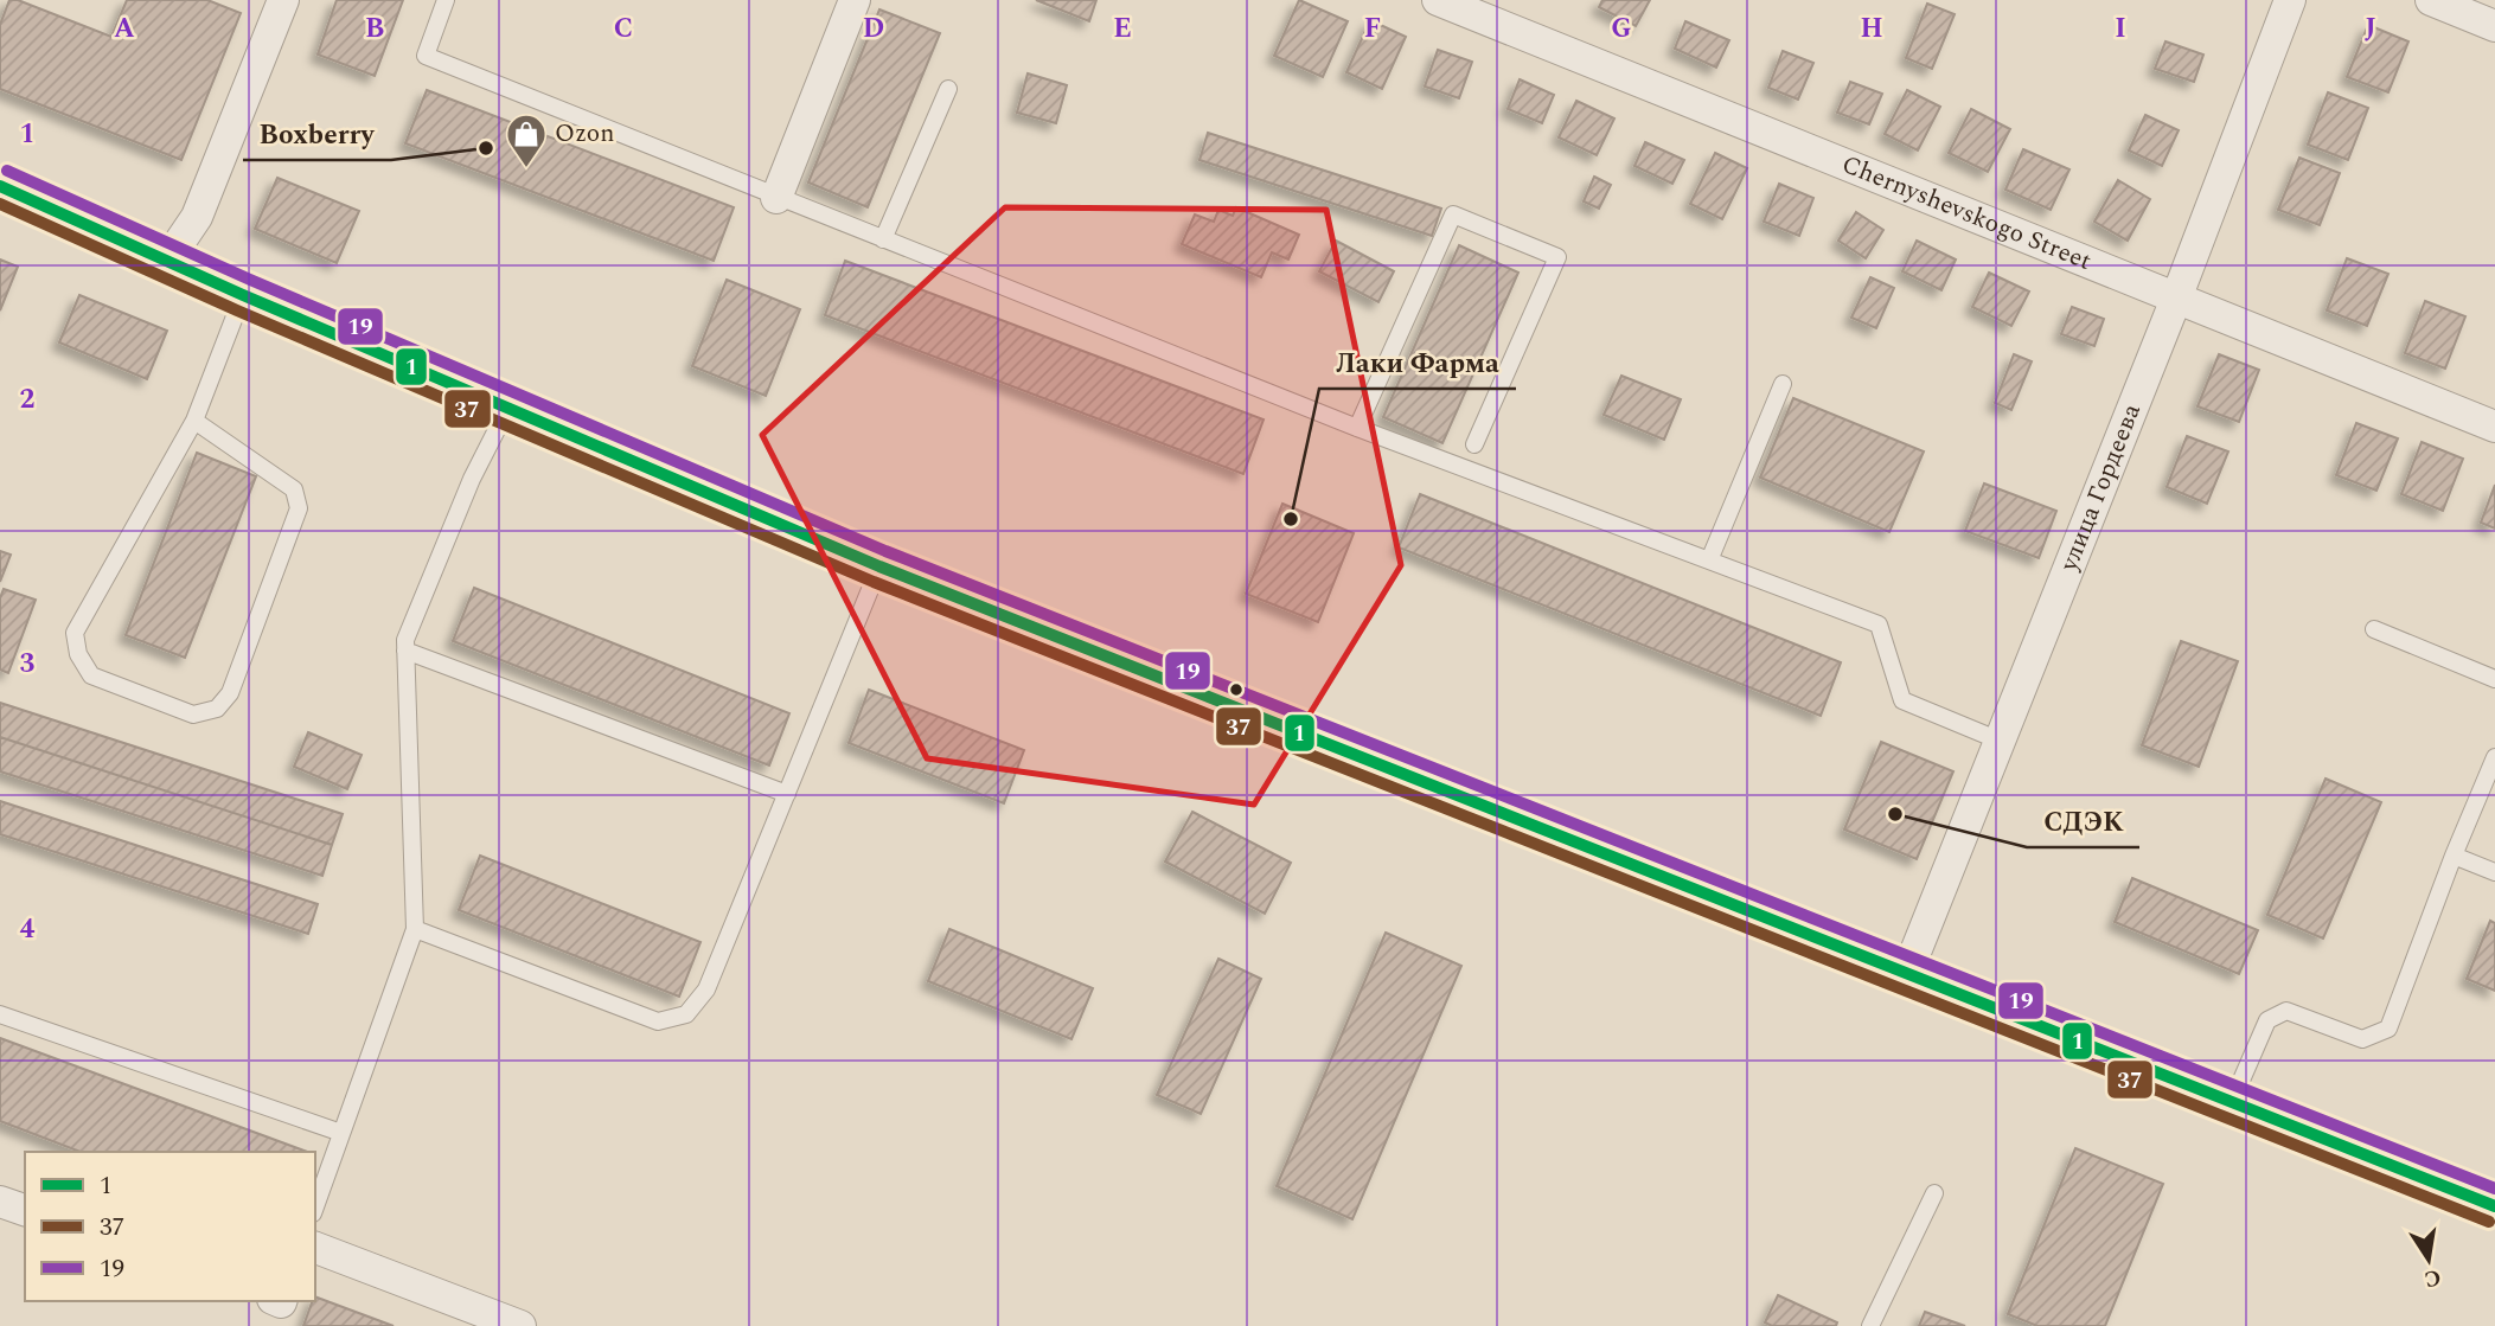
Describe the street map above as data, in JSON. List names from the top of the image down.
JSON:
{
  "streets": {
    "street": ["Chernyshevskogo Street", "улица Гордеева"]
  },
  "crossings": [
    ["Chernyshevskogo Street", "улица Гордеева"]
  ],
  "places": {
    "other": ["Boxberry", "Лаки Фарма", "СДЭК"],
    "shop": ["Ozon"]
  },
  "lines": ["transit line 19", "transit line 1", "transit line 37"],
  "legend": ["1", "37", "19"],
  "north": "bottom",
  "grid": {
    "columns": [
      "A",
      "B",
      "C",
      "D",
      "E",
      "F",
      "G",
      "H",
      "I",
      "J"
    ],
    "rows": [
      "1",
      "2",
      "3",
      "4"
    ]
  }
}
